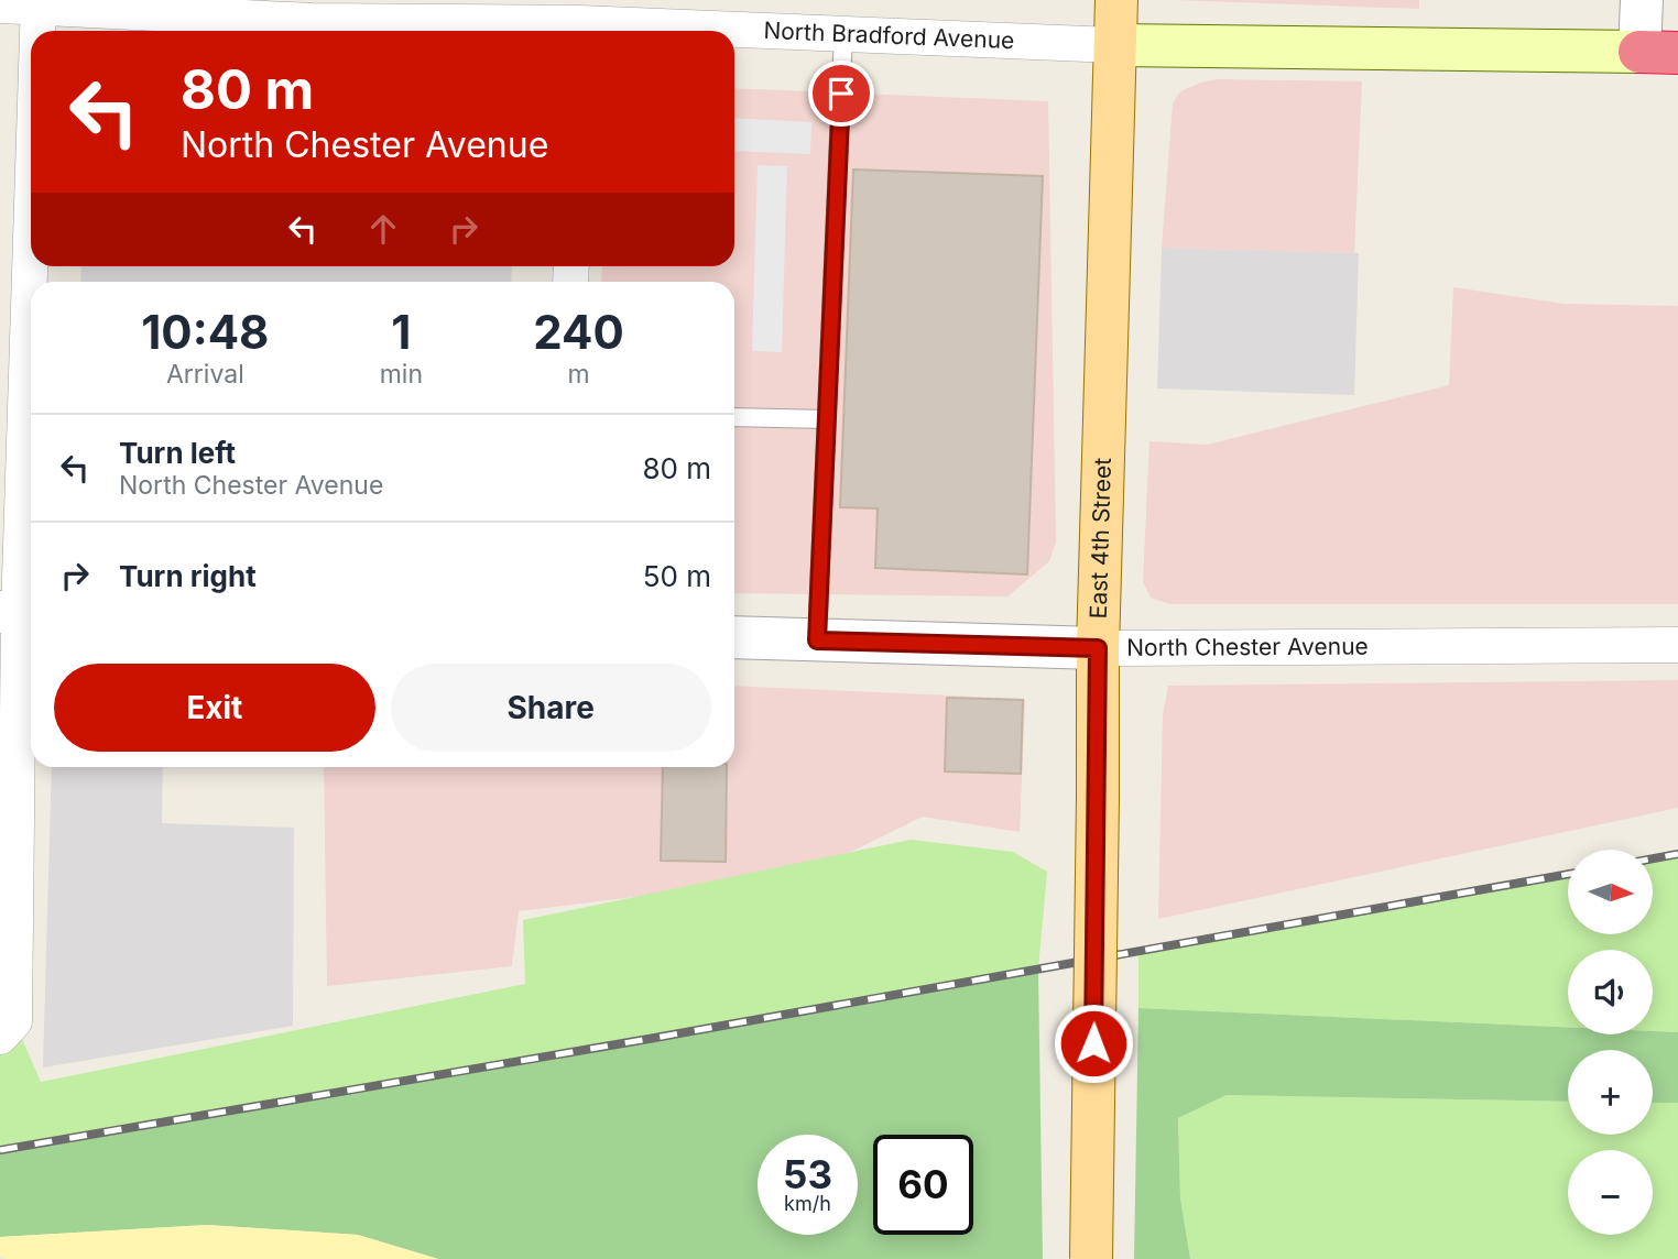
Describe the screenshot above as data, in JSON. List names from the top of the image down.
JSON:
{
  "streets": {
    "main road": ["North Bradford Avenue", "East 4th Street"],
    "street": ["North Chester Avenue"]
  },
  "crossings": [
    ["North Bradford Avenue", "East 4th Street"],
    ["East 4th Street", "North Chester Avenue"]
  ],
  "north": "right",
  "page": {
    "turn": ["80 m", "North Chester Avenue"],
    "eta": [
      "10:48",
      "Arrival",
      "1",
      "min",
      "240",
      "m"
    ],
    "list": [
      {
        "name": "Turn left",
        "note": "North Chester Avenue",
        "value": "80 m"
      },
      {
        "name": "Turn right",
        "value": "50 m"
      }
    ],
    "buttons": ["Exit", "Share"],
    "map_buttons": ["+", "−"],
    "speed": "53 km/h",
    "limit": "60"
  }
}
